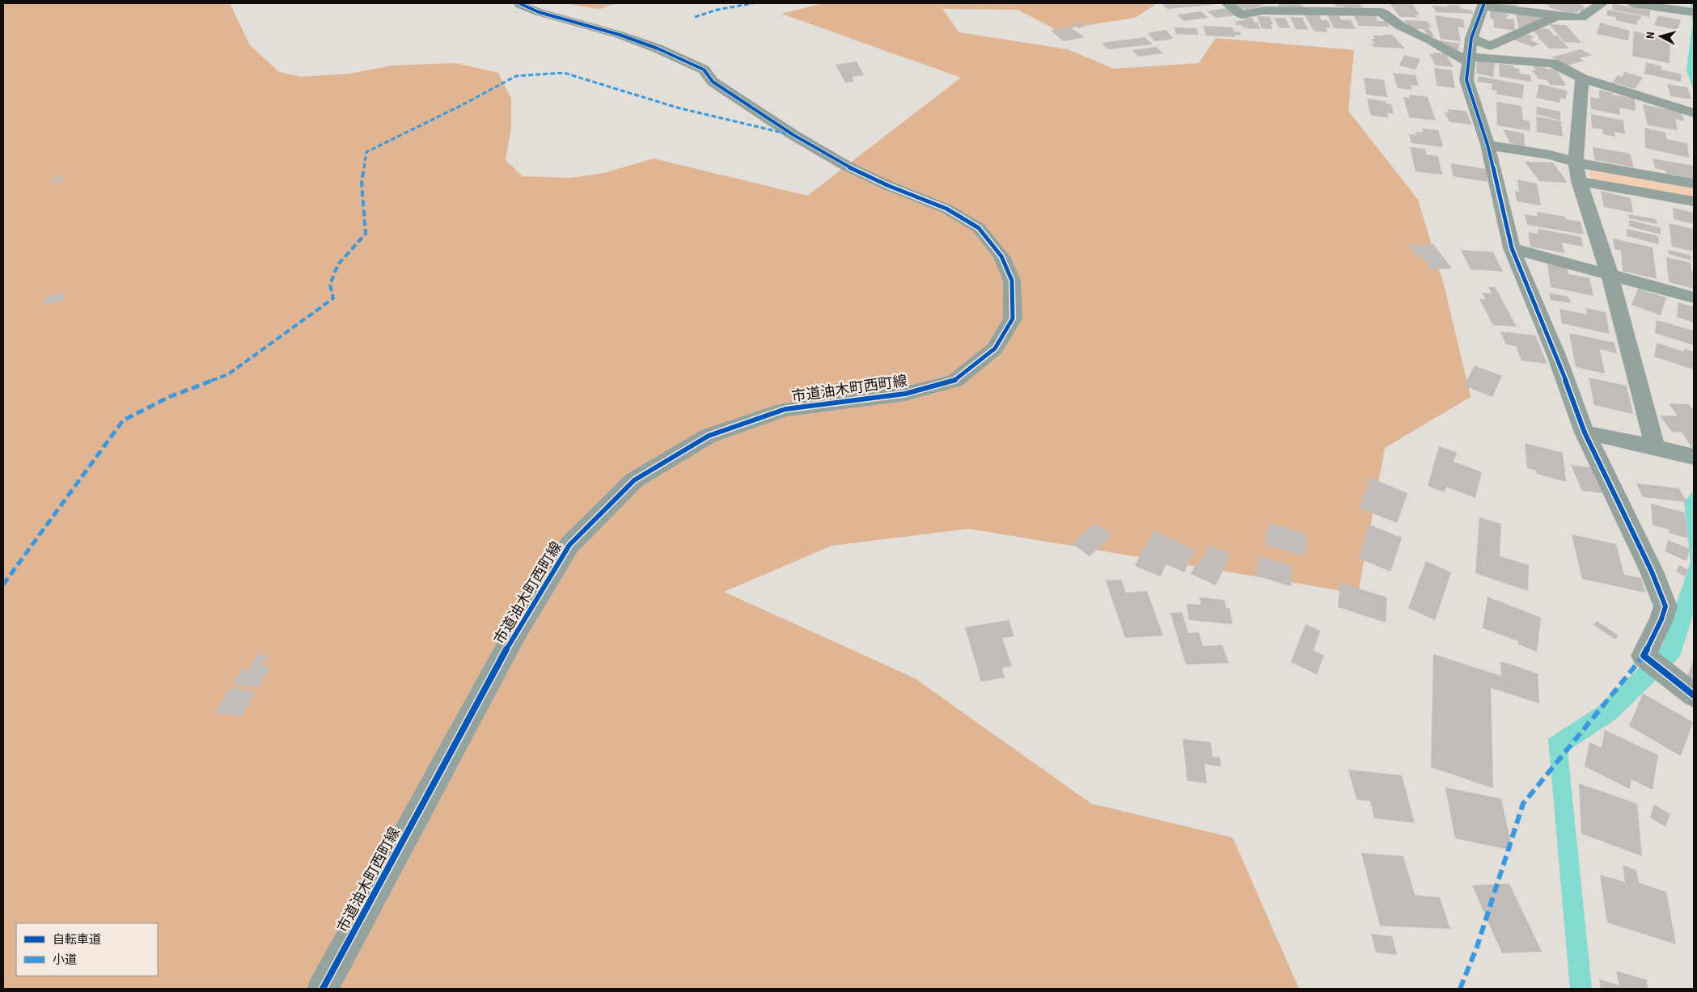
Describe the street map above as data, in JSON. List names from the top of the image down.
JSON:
{
  "streets": {
    "street": ["市道油木町西町線"]
  },
  "legend": ["自転車道", "小道"],
  "north": "left"
}
